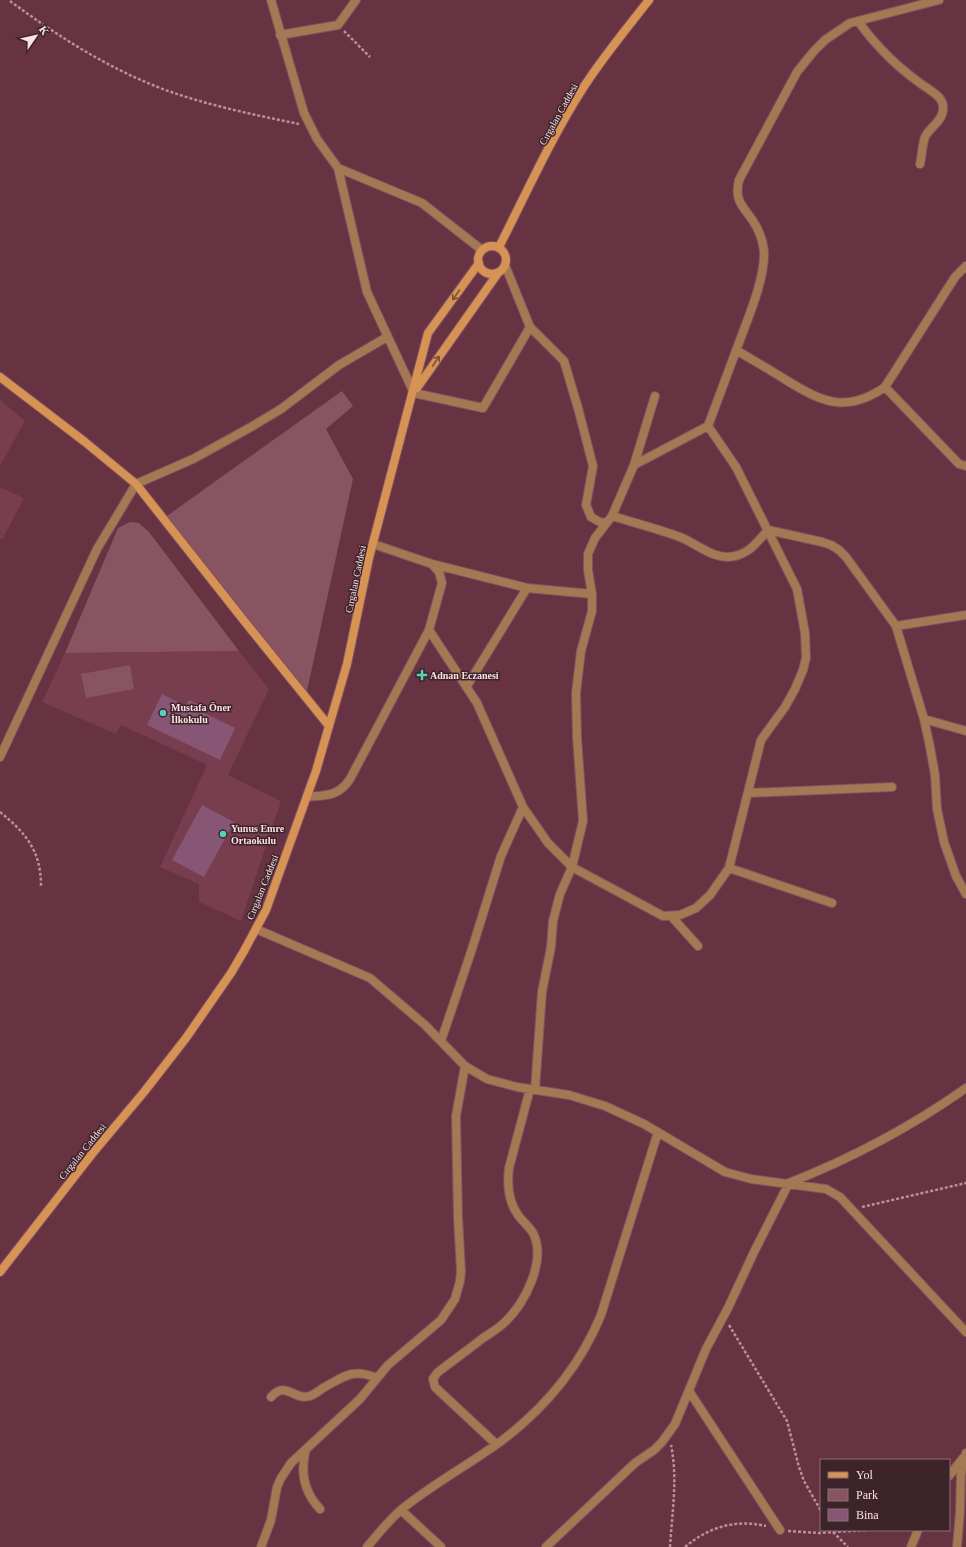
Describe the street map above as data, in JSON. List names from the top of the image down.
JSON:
{
  "streets": {
    "street": ["Cırgalan Caddesi"]
  },
  "places": {
    "health": ["Adnan Eczanesi"],
    "other": ["Mustafa Öner İlkokulu", "Yunus Emre Ortaokulu"]
  },
  "legend": ["Yol", "Park", "Bina"],
  "north": "top right"
}
